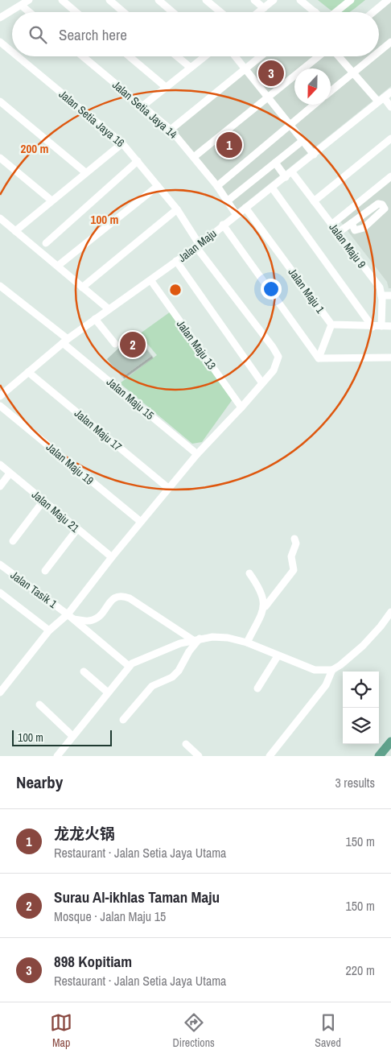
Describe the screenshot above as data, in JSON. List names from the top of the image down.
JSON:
{
  "streets": {
    "street": [
      "Jalan Setia Jaya 14",
      "Jalan Setia Jaya 16",
      "Jalan Maju",
      "Jalan Maju 9",
      "Jalan Maju 1",
      "Jalan Maju 13",
      "Jalan Maju 15",
      "Jalan Maju 17",
      "Jalan Maju 19",
      "Jalan Maju 21",
      "Jalan Tasik 1"
    ]
  },
  "crossings": [
    ["Jalan Setia Jaya 14", "Jalan Maju"],
    ["Jalan Setia Jaya 16", "Jalan Maju"],
    ["Jalan Maju", "Jalan Maju 9"],
    ["Jalan Maju", "Jalan Maju 1"],
    ["Jalan Maju", "Jalan Maju 13"],
    ["Jalan Maju", "Jalan Maju 15"],
    ["Jalan Maju", "Jalan Maju 17"],
    ["Jalan Maju 9", "Jalan Maju 1"]
  ],
  "scale_bar": "100 m",
  "north": "bottom",
  "page": {
    "search": "Search here",
    "pins": ["3", "1", "2"],
    "scale": "100 m",
    "heading": ["Nearby", "3 results"],
    "list": [
      {
        "mark": "1",
        "name": "龙龙火锅",
        "note": "Restaurant · Jalan Setia Jaya Utama",
        "value": "150 m"
      },
      {
        "mark": "2",
        "name": "Surau Al-ikhlas Taman Maju",
        "note": "Mosque · Jalan Maju 15",
        "value": "150 m"
      },
      {
        "mark": "3",
        "name": "898 Kopitiam",
        "note": "Restaurant · Jalan Setia Jaya Utama",
        "value": "220 m"
      }
    ],
    "nav": ["Map", "Directions", "Saved"]
  },
  "rings": ["200 m", "100 m"]
}
